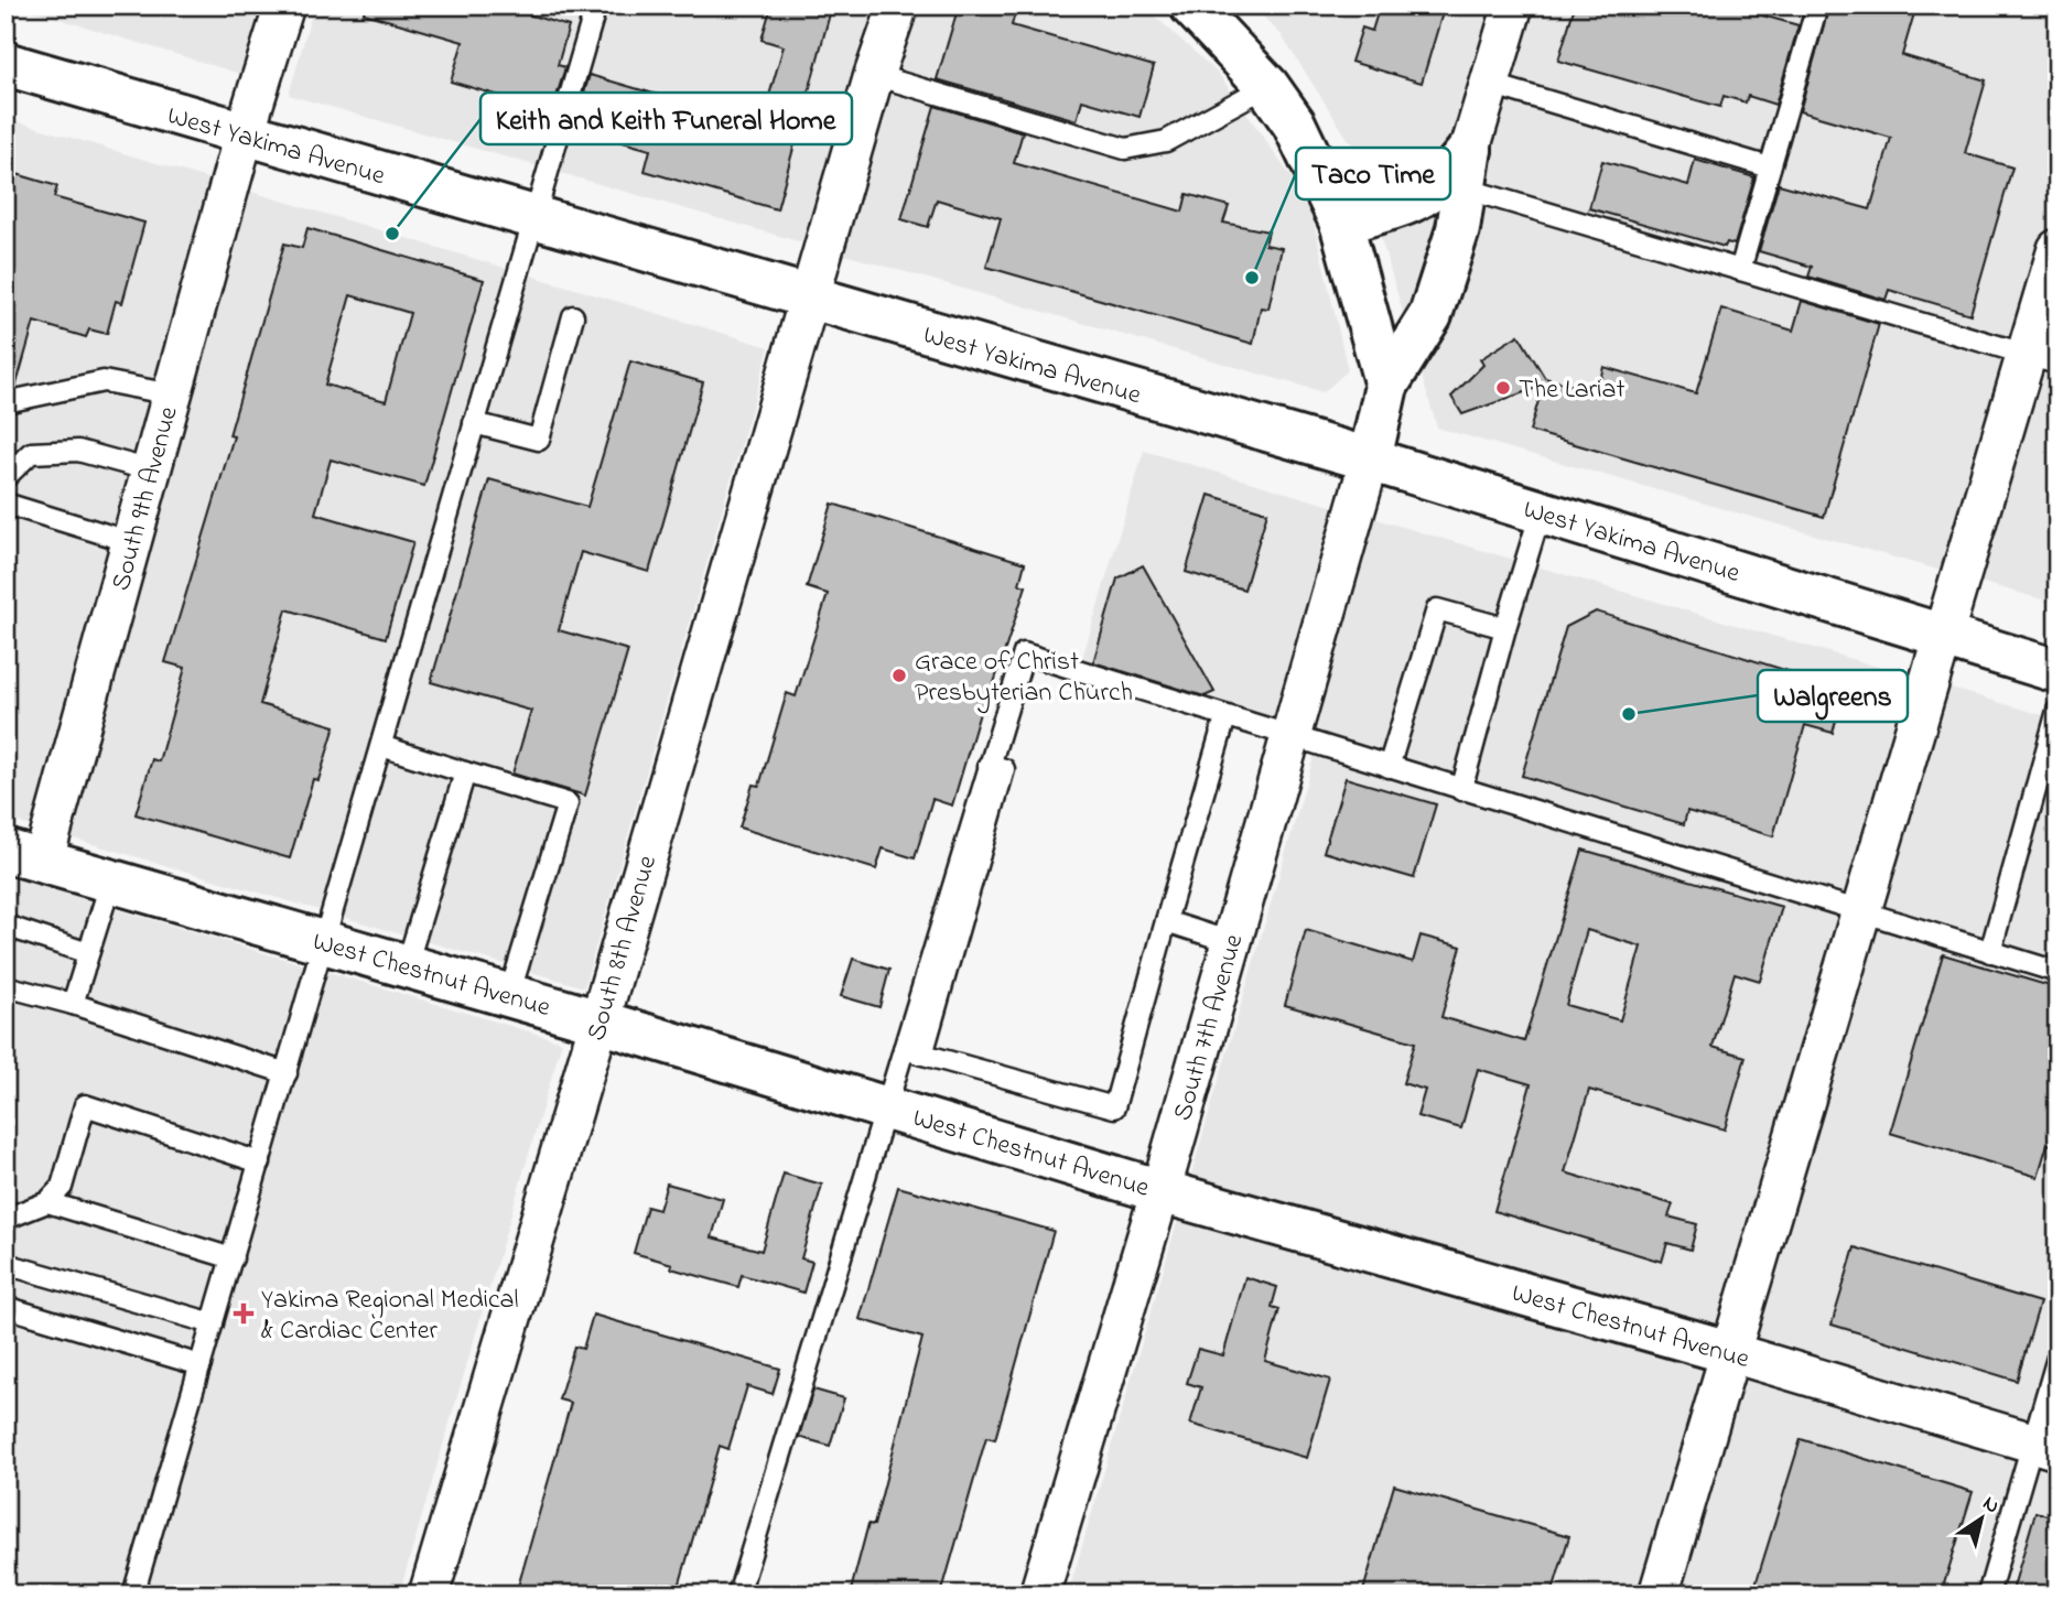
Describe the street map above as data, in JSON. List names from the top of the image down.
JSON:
{
  "streets": {
    "main road": ["West Yakima Avenue", "West Chestnut Avenue"],
    "street": ["South 9th Avenue", "South 8th Avenue", "South 7th Avenue"]
  },
  "crossings": [
    ["West Yakima Avenue", "South 9th Avenue"],
    ["West Yakima Avenue", "South 8th Avenue"],
    ["West Yakima Avenue", "South 7th Avenue"],
    ["South 9th Avenue", "West Chestnut Avenue"],
    ["South 8th Avenue", "West Chestnut Avenue"],
    ["West Chestnut Avenue", "South 7th Avenue"]
  ],
  "places": {
    "other": [
      "Keith and Keith Funeral Home",
      "Taco Time",
      "The Lariat",
      "Grace of Christ Presbyterian Church",
      "Walgreens"
    ],
    "health": ["Yakima Regional Medical & Cardiac Center"]
  },
  "north": "top right"
}
